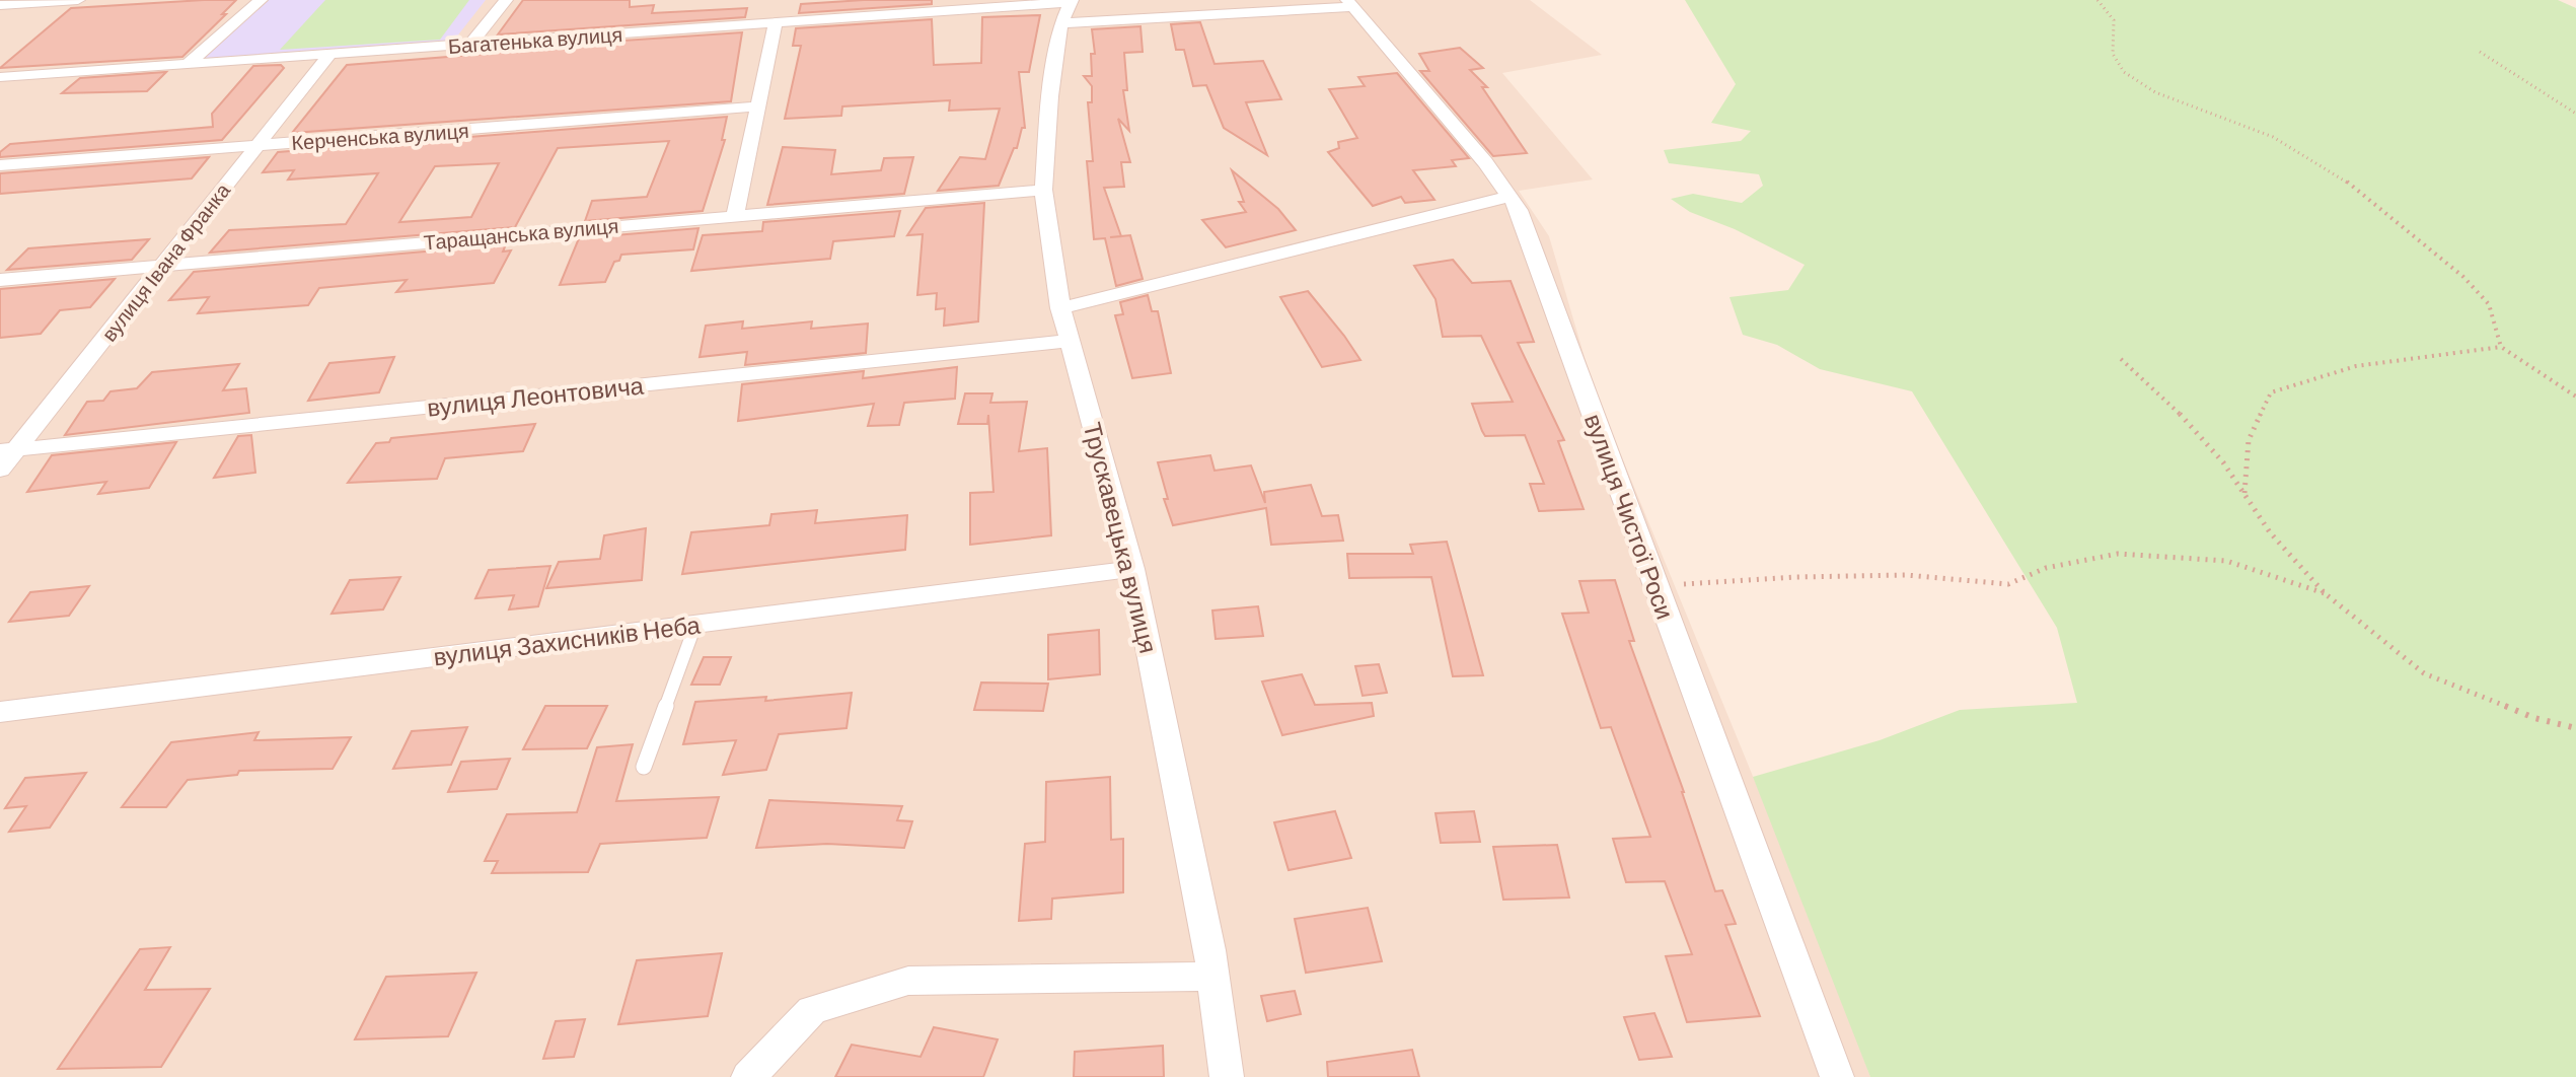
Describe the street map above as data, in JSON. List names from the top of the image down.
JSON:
{
  "streets": {
    "street": [
      "Багатенька вулиця",
      "Керченська вулиця",
      "Таращанська вулиця",
      "вулиця Івана Франка",
      "вулиця Леонтовича",
      "вулиця Чистої Роси",
      "Трускавецька вулиця",
      "вулиця Захисників Неба"
    ]
  },
  "crossings": [
    ["Багатенька вулиця", "вулиця Івана Франка"],
    ["Багатенька вулиця", "вулиця Чистої Роси"],
    ["Багатенька вулиця", "Трускавецька вулиця"],
    ["Керченська вулиця", "вулиця Івана Франка"],
    ["Таращанська вулиця", "вулиця Івана Франка"],
    ["Таращанська вулиця", "Трускавецька вулиця"],
    ["вулиця Івана Франка", "вулиця Леонтовича"],
    ["вулиця Леонтовича", "Трускавецька вулиця"],
    ["Трускавецька вулиця", "вулиця Захисників Неба"]
  ]
}
